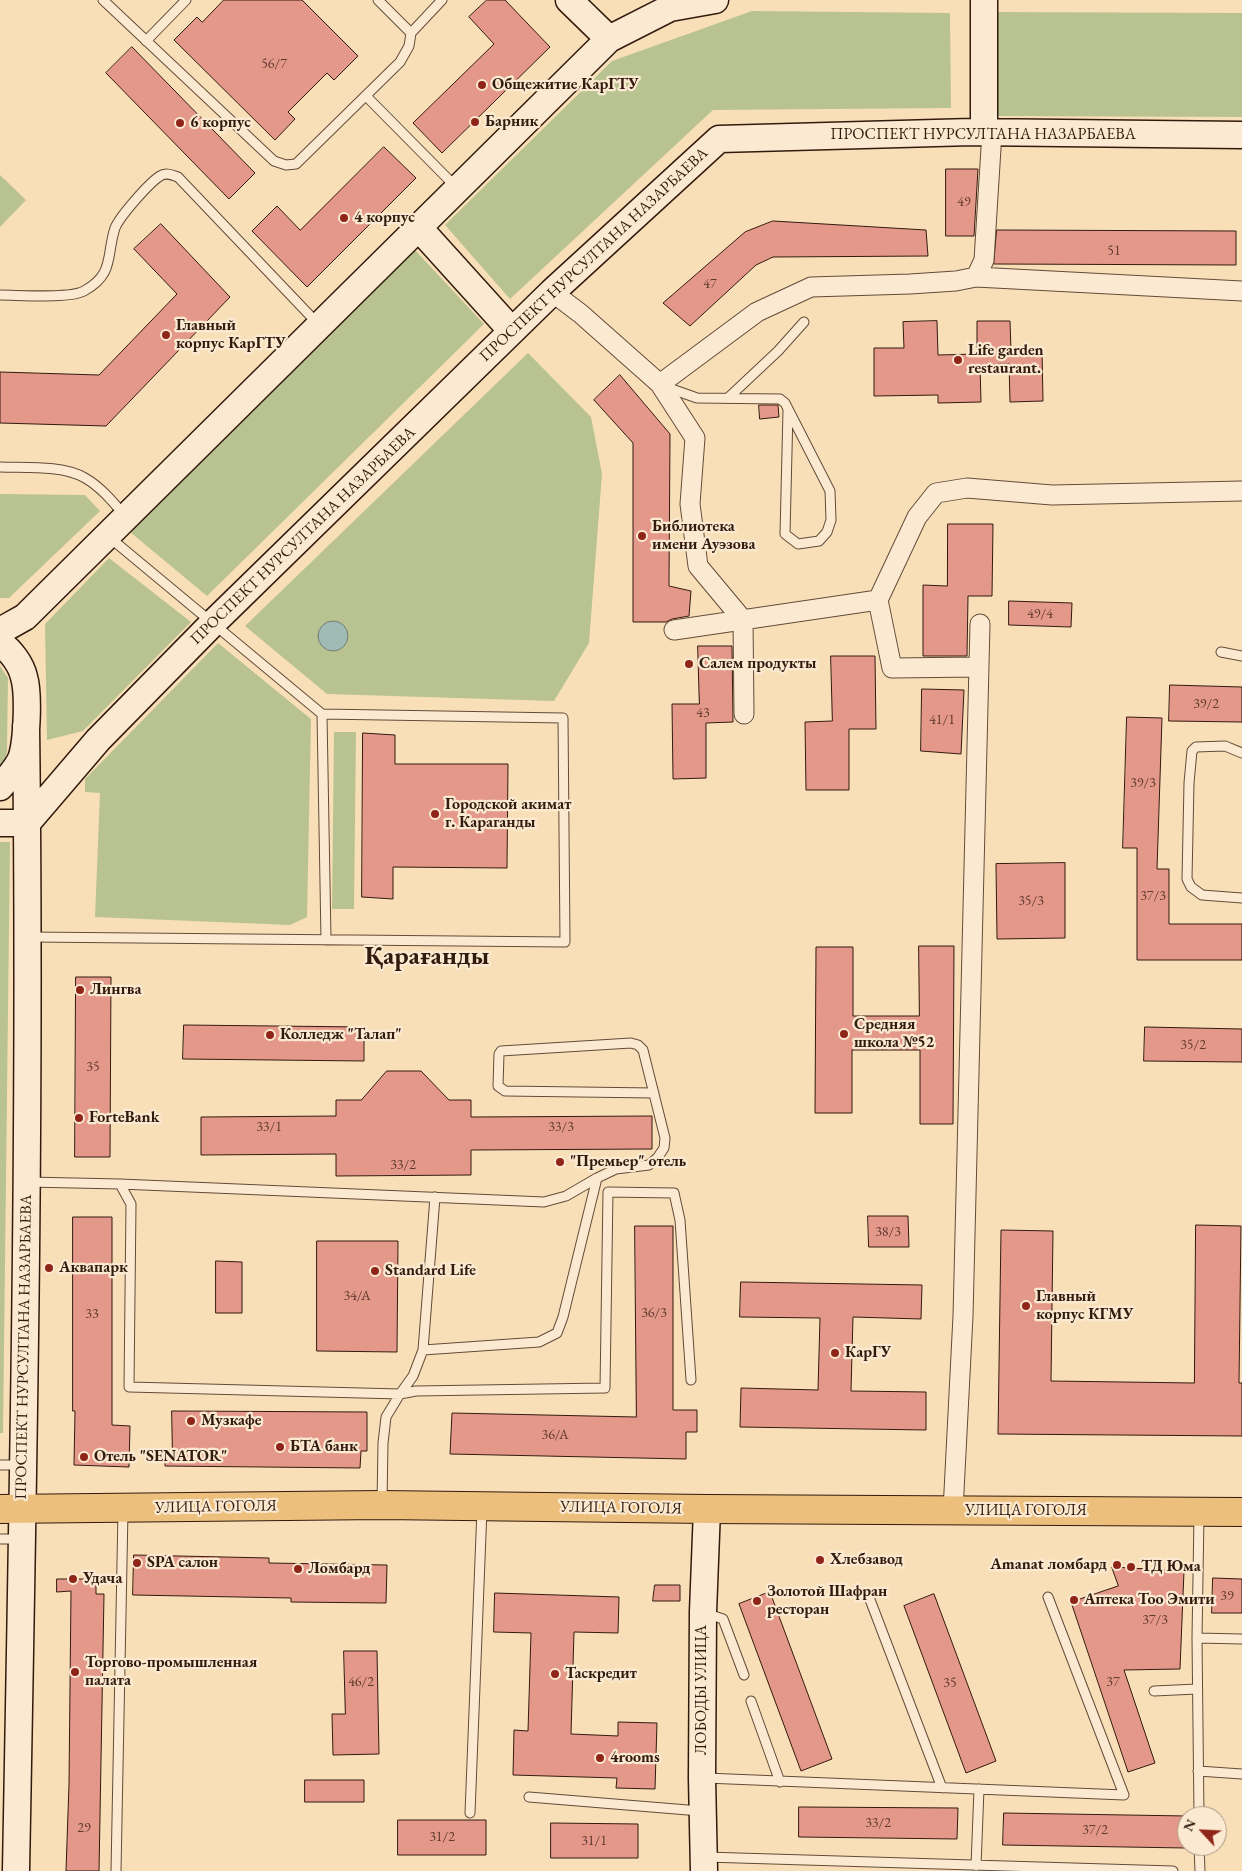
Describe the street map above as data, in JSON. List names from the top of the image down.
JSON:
{
  "streets": {
    "highway": ["УЛИЦА ГОГОЛЯ"],
    "main road": ["ПРОСПЕКТ НУРСУЛТАНА НАЗАРБАЕВА", "ЛОБОДЫ УЛИЦА"]
  },
  "crossings": [
    ["ПРОСПЕКТ НУРСУЛТАНА НАЗАРБАЕВА", "УЛИЦА ГОГОЛЯ"],
    ["УЛИЦА ГОГОЛЯ", "ЛОБОДЫ УЛИЦА"]
  ],
  "districts": ["Қарағанды"],
  "places": [
    "Общежитие КарГТУ",
    "Барник",
    "6 корпус",
    "4 корпус",
    "Главный корпус КарГТУ",
    "Life garden restaurant.",
    "Библиотека имени Ауэзова",
    "Салем продукты",
    "Городской акимат г. Караганды",
    "Лингва",
    "Средняя школа №52",
    "Колледж \"Талап\"",
    "ForteBank",
    "\"Премьер\" отель",
    "Аквапарк",
    "Standard Life",
    "Главный корпус КГМУ",
    "КарГУ",
    "Музкафе",
    "БТА банк",
    "Отель \"SENATOR\"",
    "Хлебзавод",
    "SPA салон",
    "Amanat ломбард",
    "ТД Юма",
    "Ломбард",
    "Удача",
    "Аптека Тоо Эмити",
    "Золотой Шафран ресторан",
    "Торгово-промышленная палата",
    "Таскредит",
    "4rooms"
  ],
  "house_numbers": [
    "56/7",
    "49",
    "51",
    "47",
    "49/4",
    "39/2",
    "43",
    "41/1",
    "39/3",
    "37/3",
    "35/3",
    "35/2",
    "35",
    "33/1",
    "33/3",
    "33/2",
    "38/3",
    "34/A",
    "36/3",
    "33",
    "36/A",
    "39",
    "37/3",
    "46/2",
    "37",
    "35",
    "33/2",
    "29",
    "37/2",
    "31/2",
    "31/1"
  ],
  "north": "top left"
}
